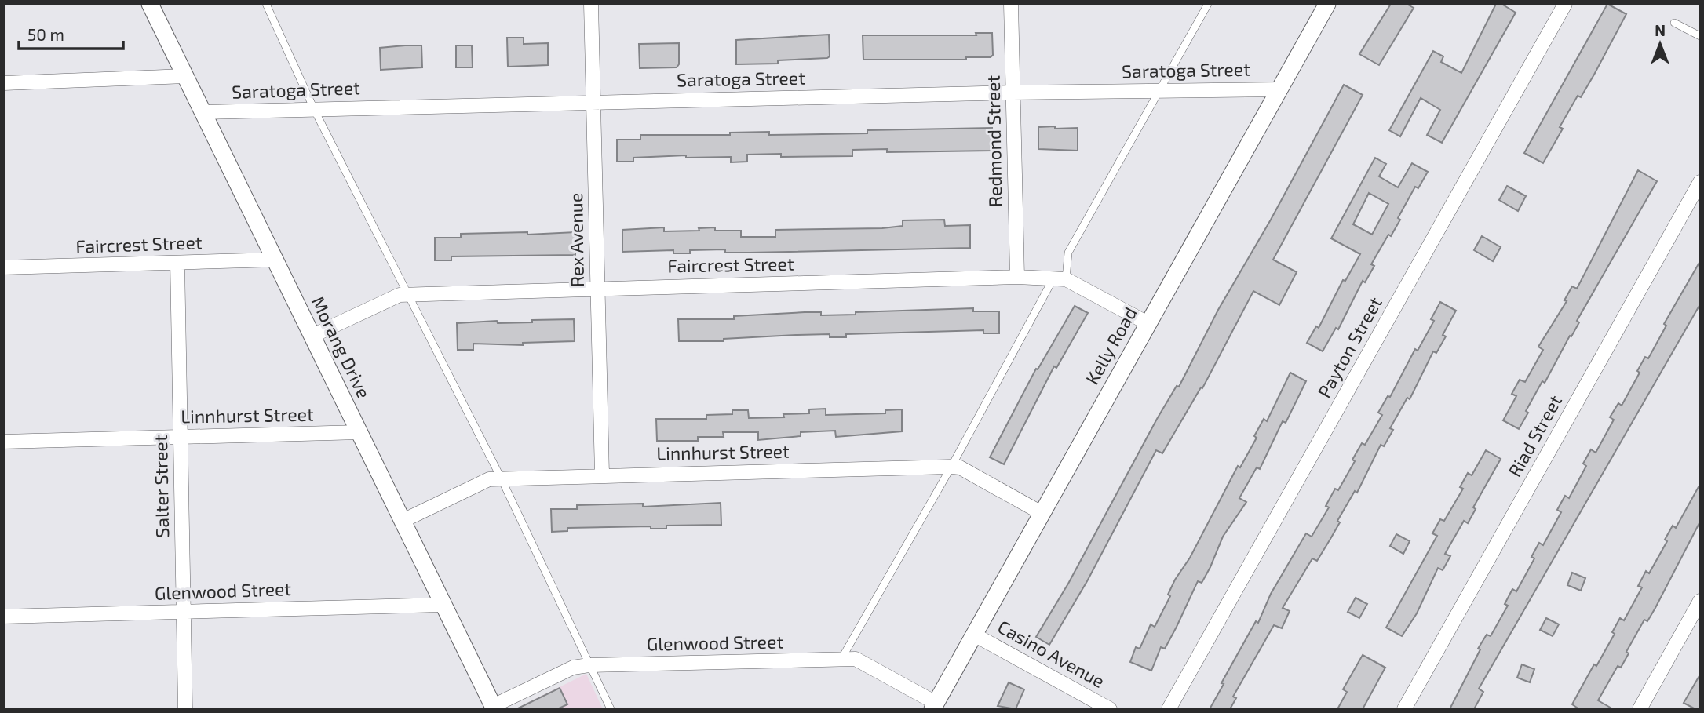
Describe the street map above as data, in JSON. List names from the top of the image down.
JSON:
{
  "streets": {
    "street": [
      "Saratoga Street",
      "Redmond Street",
      "Rex Avenue",
      "Faircrest Street",
      "Kelly Road",
      "Morang Drive",
      "Payton Street",
      "Linnhurst Street",
      "Riad Street",
      "Salter Street",
      "Glenwood Street",
      "Casino Avenue"
    ]
  },
  "crossings": [
    ["Saratoga Street", "Redmond Street"],
    ["Saratoga Street", "Rex Avenue"],
    ["Saratoga Street", "Kelly Road"],
    ["Saratoga Street", "Morang Drive"],
    ["Redmond Street", "Faircrest Street"],
    ["Rex Avenue", "Faircrest Street"],
    ["Rex Avenue", "Linnhurst Street"],
    ["Faircrest Street", "Kelly Road"],
    ["Faircrest Street", "Morang Drive"],
    ["Faircrest Street", "Salter Street"],
    ["Kelly Road", "Linnhurst Street"],
    ["Kelly Road", "Glenwood Street"],
    ["Kelly Road", "Casino Avenue"],
    ["Morang Drive", "Linnhurst Street"],
    ["Morang Drive", "Glenwood Street"],
    ["Linnhurst Street", "Salter Street"],
    ["Salter Street", "Glenwood Street"]
  ],
  "scale_bar": "50 m",
  "north": "top"
}
